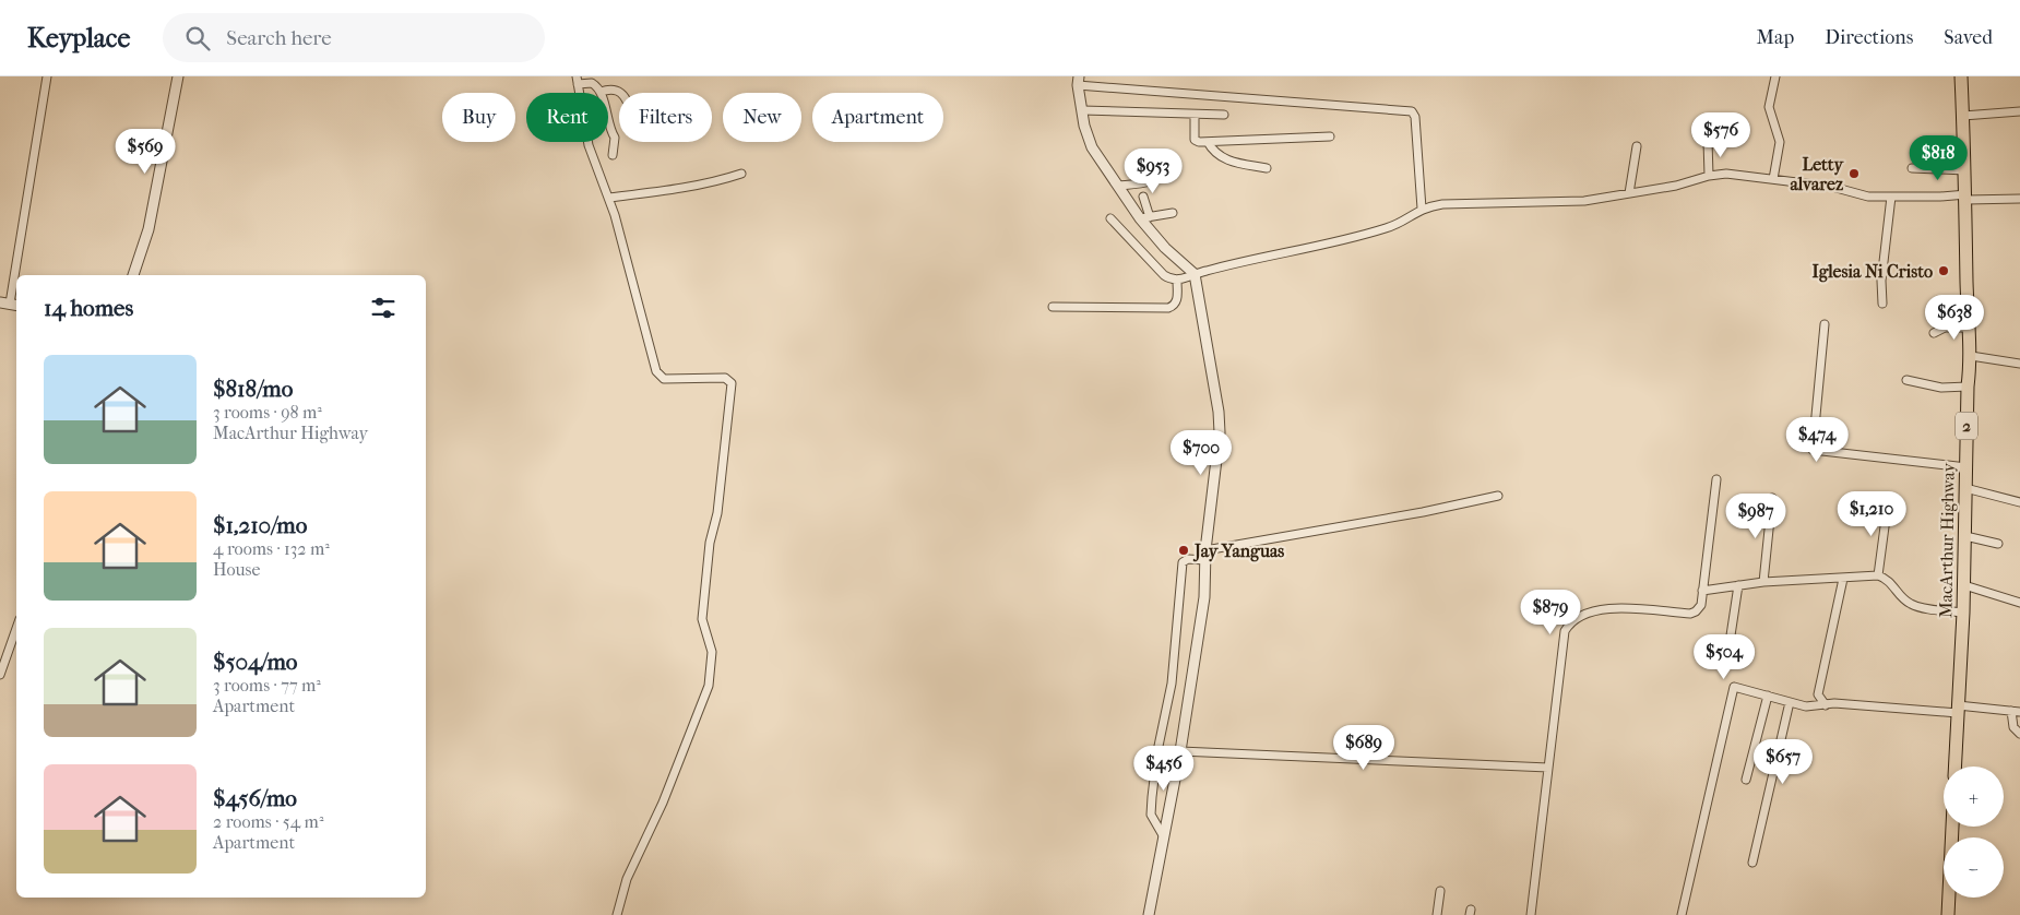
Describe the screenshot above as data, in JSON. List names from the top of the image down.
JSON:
{
  "streets": {
    "highway": ["2", "MacArthur Highway"]
  },
  "places": ["Letty alvarez", "Iglesia Ni Cristo", "Jay Yanguas"],
  "page": {
    "header": "Keyplace",
    "search": "Search here",
    "nav": ["Map", "Directions", "Saved"],
    "chip": [
      "Buy",
      "Rent",
      "Filters",
      "New",
      "Apartment"
    ],
    "price": [
      "$576",
      "$569",
      "$818",
      "$953",
      "$638",
      "$474",
      "$700",
      "$1,210",
      "$987",
      "$879",
      "$504",
      "$689",
      "$657",
      "$456"
    ],
    "heading": "14 homes",
    "list": [
      {
        "name": "$818/mo",
        "note": "3 rooms · 98 m² · MacArthur Highway"
      },
      {
        "name": "$1,210/mo",
        "note": "4 rooms · 132 m² · House"
      },
      {
        "name": "$504/mo",
        "note": "3 rooms · 77 m² · Apartment"
      },
      {
        "name": "$456/mo",
        "note": "2 rooms · 54 m² · Apartment"
      }
    ],
    "map_buttons": ["+", "−"]
  }
}
